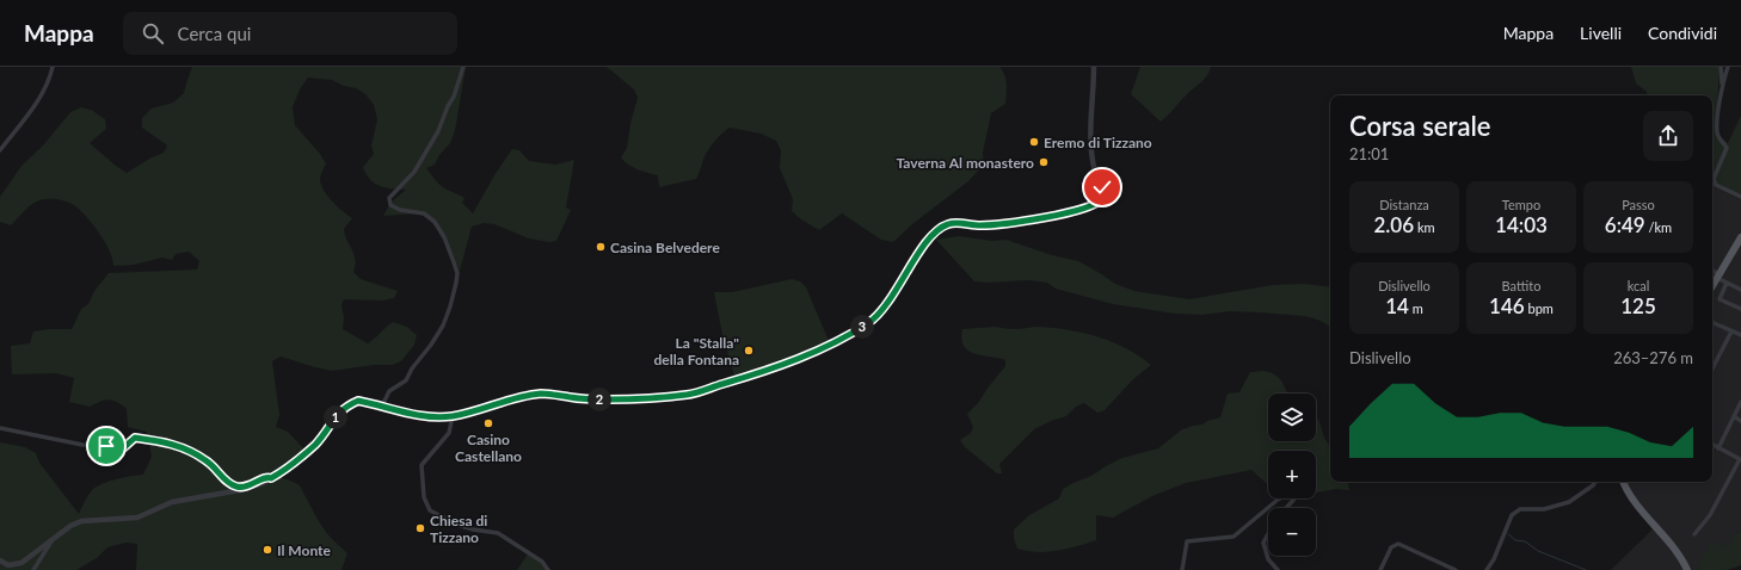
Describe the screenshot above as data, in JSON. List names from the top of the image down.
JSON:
{
  "places": [
    "Eremo di Tizzano",
    "Taverna Al monastero",
    "Casina Belvedere",
    "La \"Stalla\" della Fontana",
    "Casino Castellano",
    "Chiesa di Tizzano",
    "Il Monte"
  ],
  "page": {
    "header": "Mappa",
    "search": "Cerca qui",
    "nav": ["Mappa", "Livelli", "Condividi"],
    "heading": ["Corsa serale", "21:01"],
    "stats": [
      ["Distanza", "2.06 km"],
      ["Tempo", "14:03"],
      ["Passo", "6:49 /km"],
      ["Dislivello", "14 m"],
      ["Battito", "146 bpm"],
      ["kcal", "125"]
    ],
    "pins": ["3", "2", "1"],
    "chart": ["Dislivello", "263–276 m"],
    "map_buttons": ["+", "−"]
  }
}
